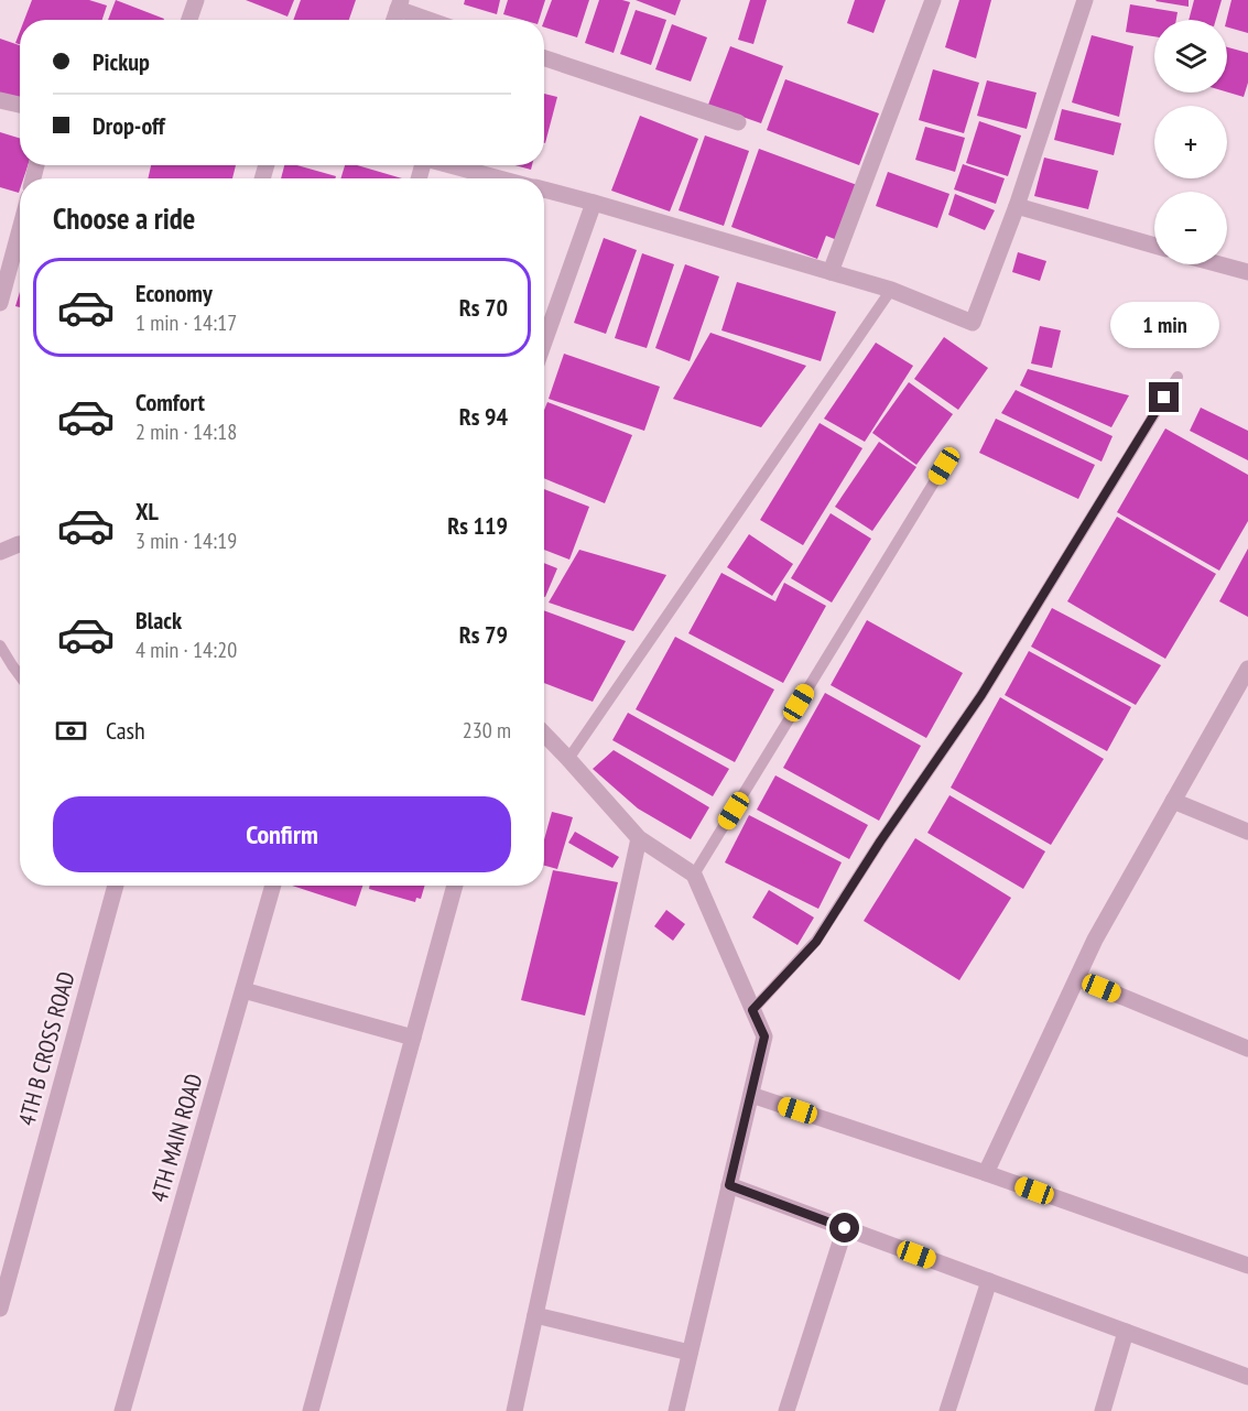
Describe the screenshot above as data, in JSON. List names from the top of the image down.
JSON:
{
  "streets": {
    "street": ["4TH B CROSS ROAD", "4TH MAIN ROAD"]
  },
  "page": {
    "map_buttons": ["+", "−"],
    "banner": ["Pickup", "Drop-off"],
    "heading": "Choose a ride",
    "list": [
      {
        "name": "Economy",
        "note": "1 min · 14:17",
        "value": "Rs 70"
      },
      {
        "name": "Comfort",
        "note": "2 min · 14:18",
        "value": "Rs 94"
      },
      {
        "name": "XL",
        "note": "3 min · 14:19",
        "value": "Rs 119"
      },
      {
        "name": "Black",
        "note": "4 min · 14:20",
        "value": "Rs 79"
      }
    ],
    "bubble": "1 min",
    "pay": ["Cash", "230 m"],
    "buttons": "Confirm"
  }
}
